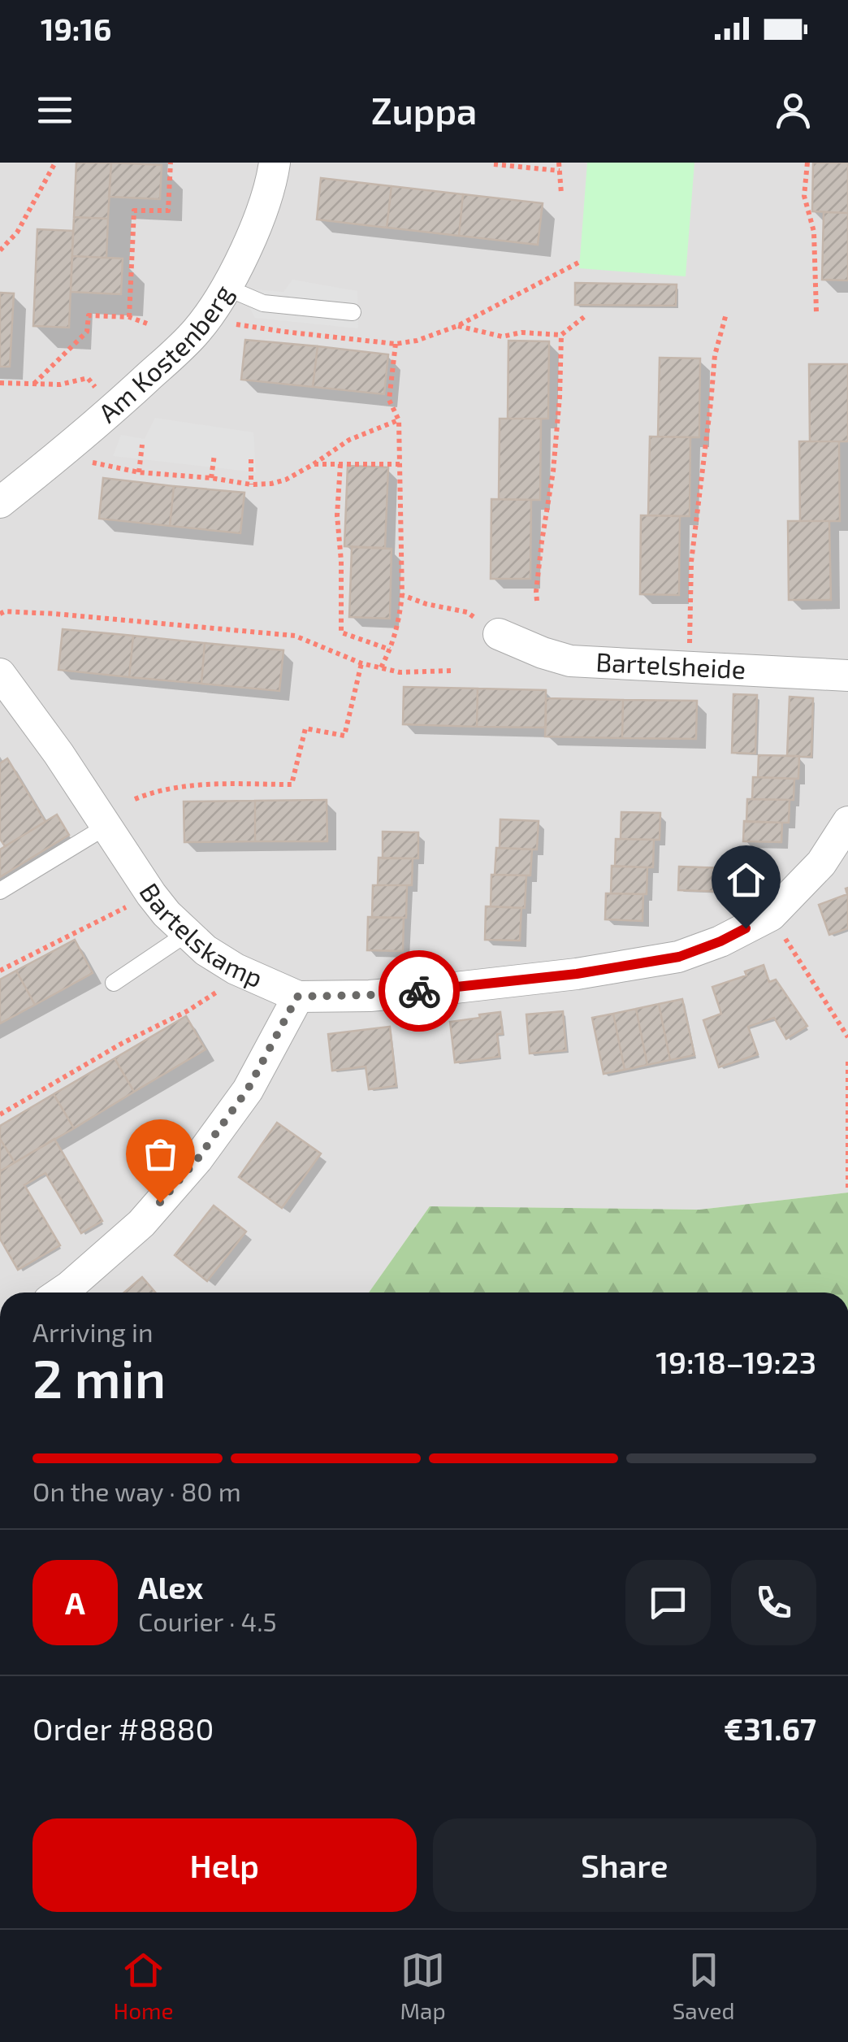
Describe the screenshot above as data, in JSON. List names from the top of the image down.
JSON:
{
  "streets": {
    "street": ["Am Kostenberg", "Bartelsheide", "Bartelskamp"]
  },
  "page": {
    "status": "19:16",
    "header": "Zuppa",
    "heading": ["2 min", "Arriving in", "19:18–19:23"],
    "panel": [
      "Alex",
      "Courier · 4.5",
      "Order #8880",
      "€31.67"
    ],
    "bar": "On the way · 80 m",
    "round": "A",
    "buttons": ["Help", "Share"],
    "tabs": ["Home", "Map", "Saved"]
  }
}
